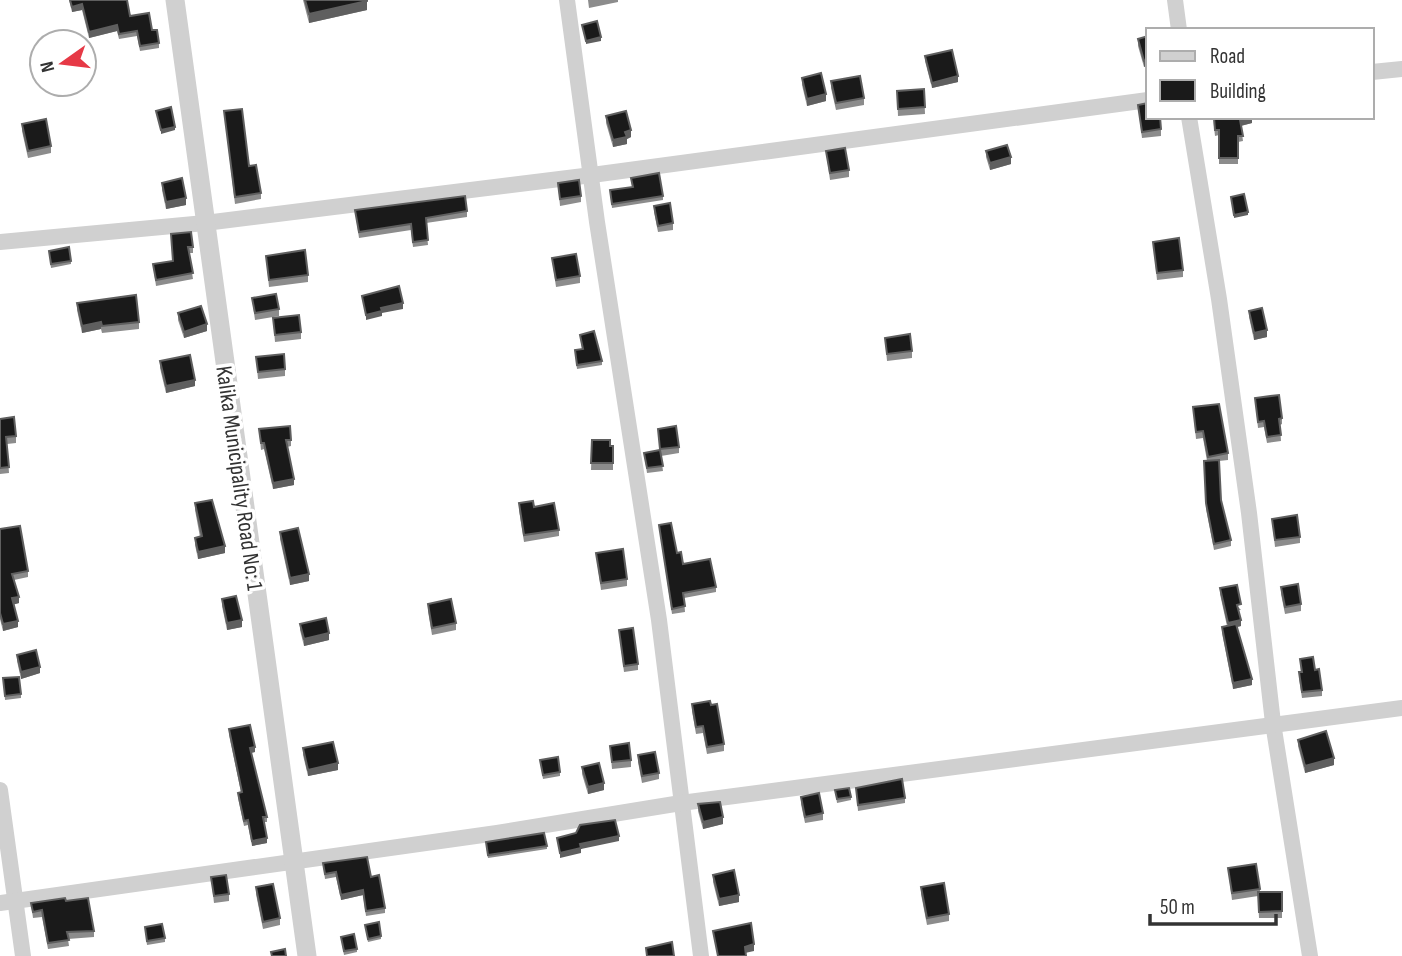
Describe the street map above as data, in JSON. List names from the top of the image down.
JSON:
{
  "streets": {
    "street": ["Kalika Municipality Road No: 1"]
  },
  "legend": ["Road", "Building"],
  "scale_bar": "50 m",
  "north": "left"
}
